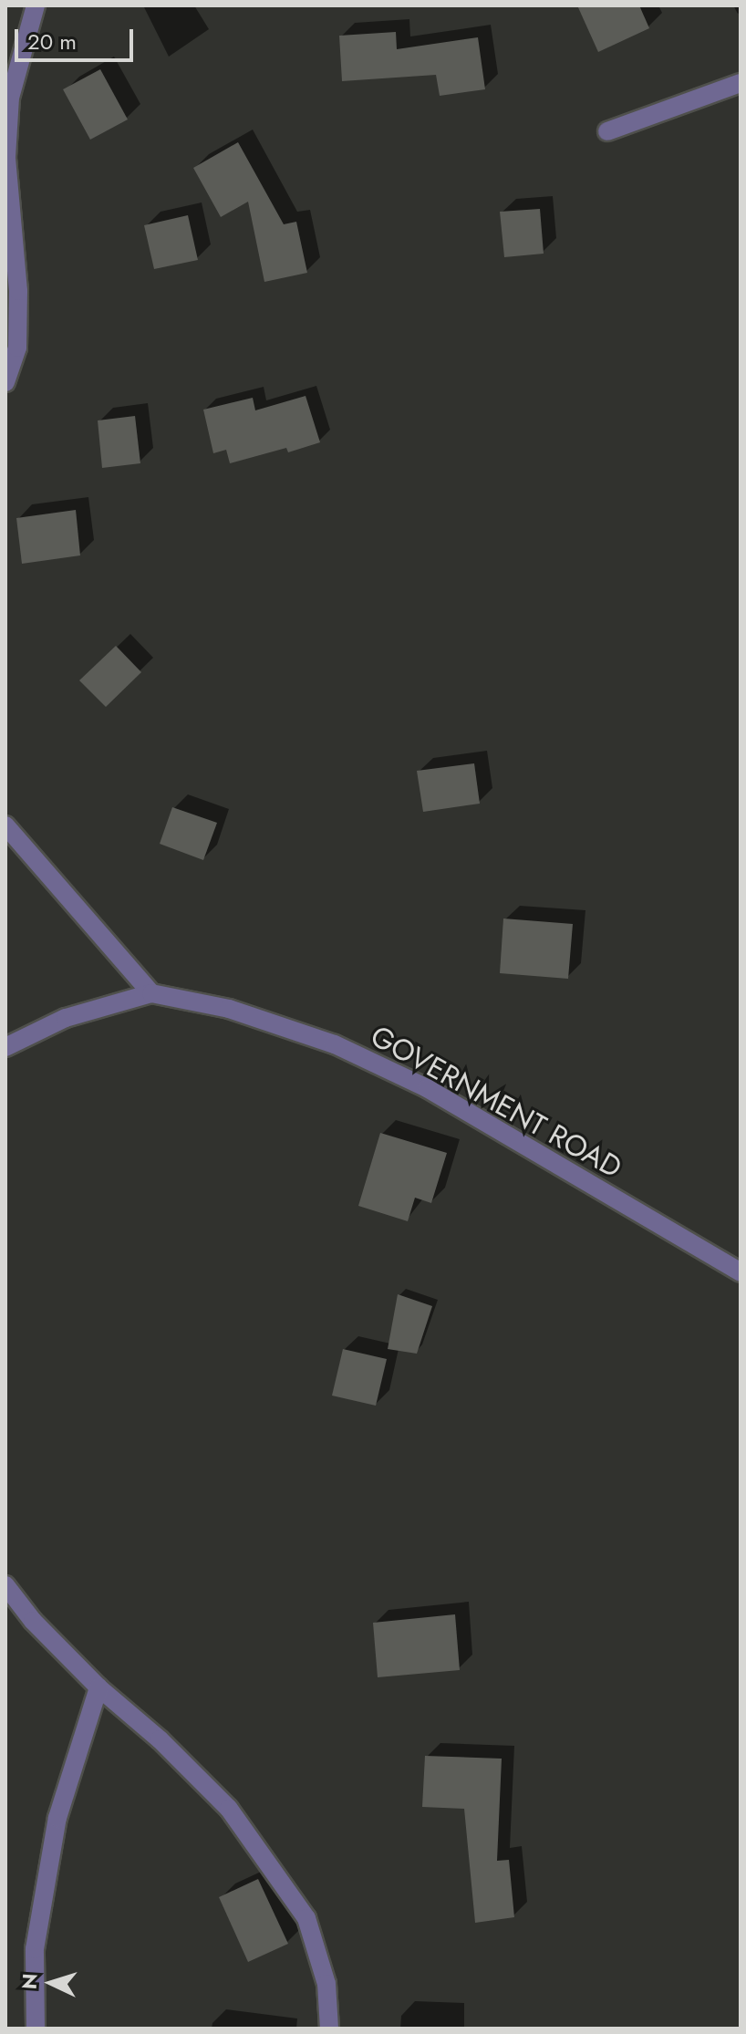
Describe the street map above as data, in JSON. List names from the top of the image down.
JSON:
{
  "streets": {
    "street": ["GOVERNMENT ROAD"]
  },
  "scale_bar": "20 m",
  "north": "left"
}
